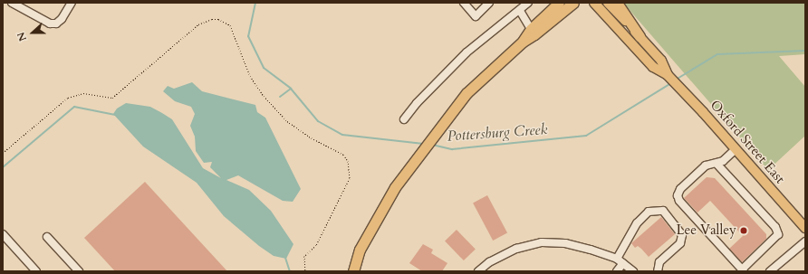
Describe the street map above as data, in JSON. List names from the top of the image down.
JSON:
{
  "streets": {
    "main road": ["Oxford Street East"]
  },
  "water": ["Pottersburg Creek"],
  "places": ["Lee Valley"],
  "north": "left"
}
